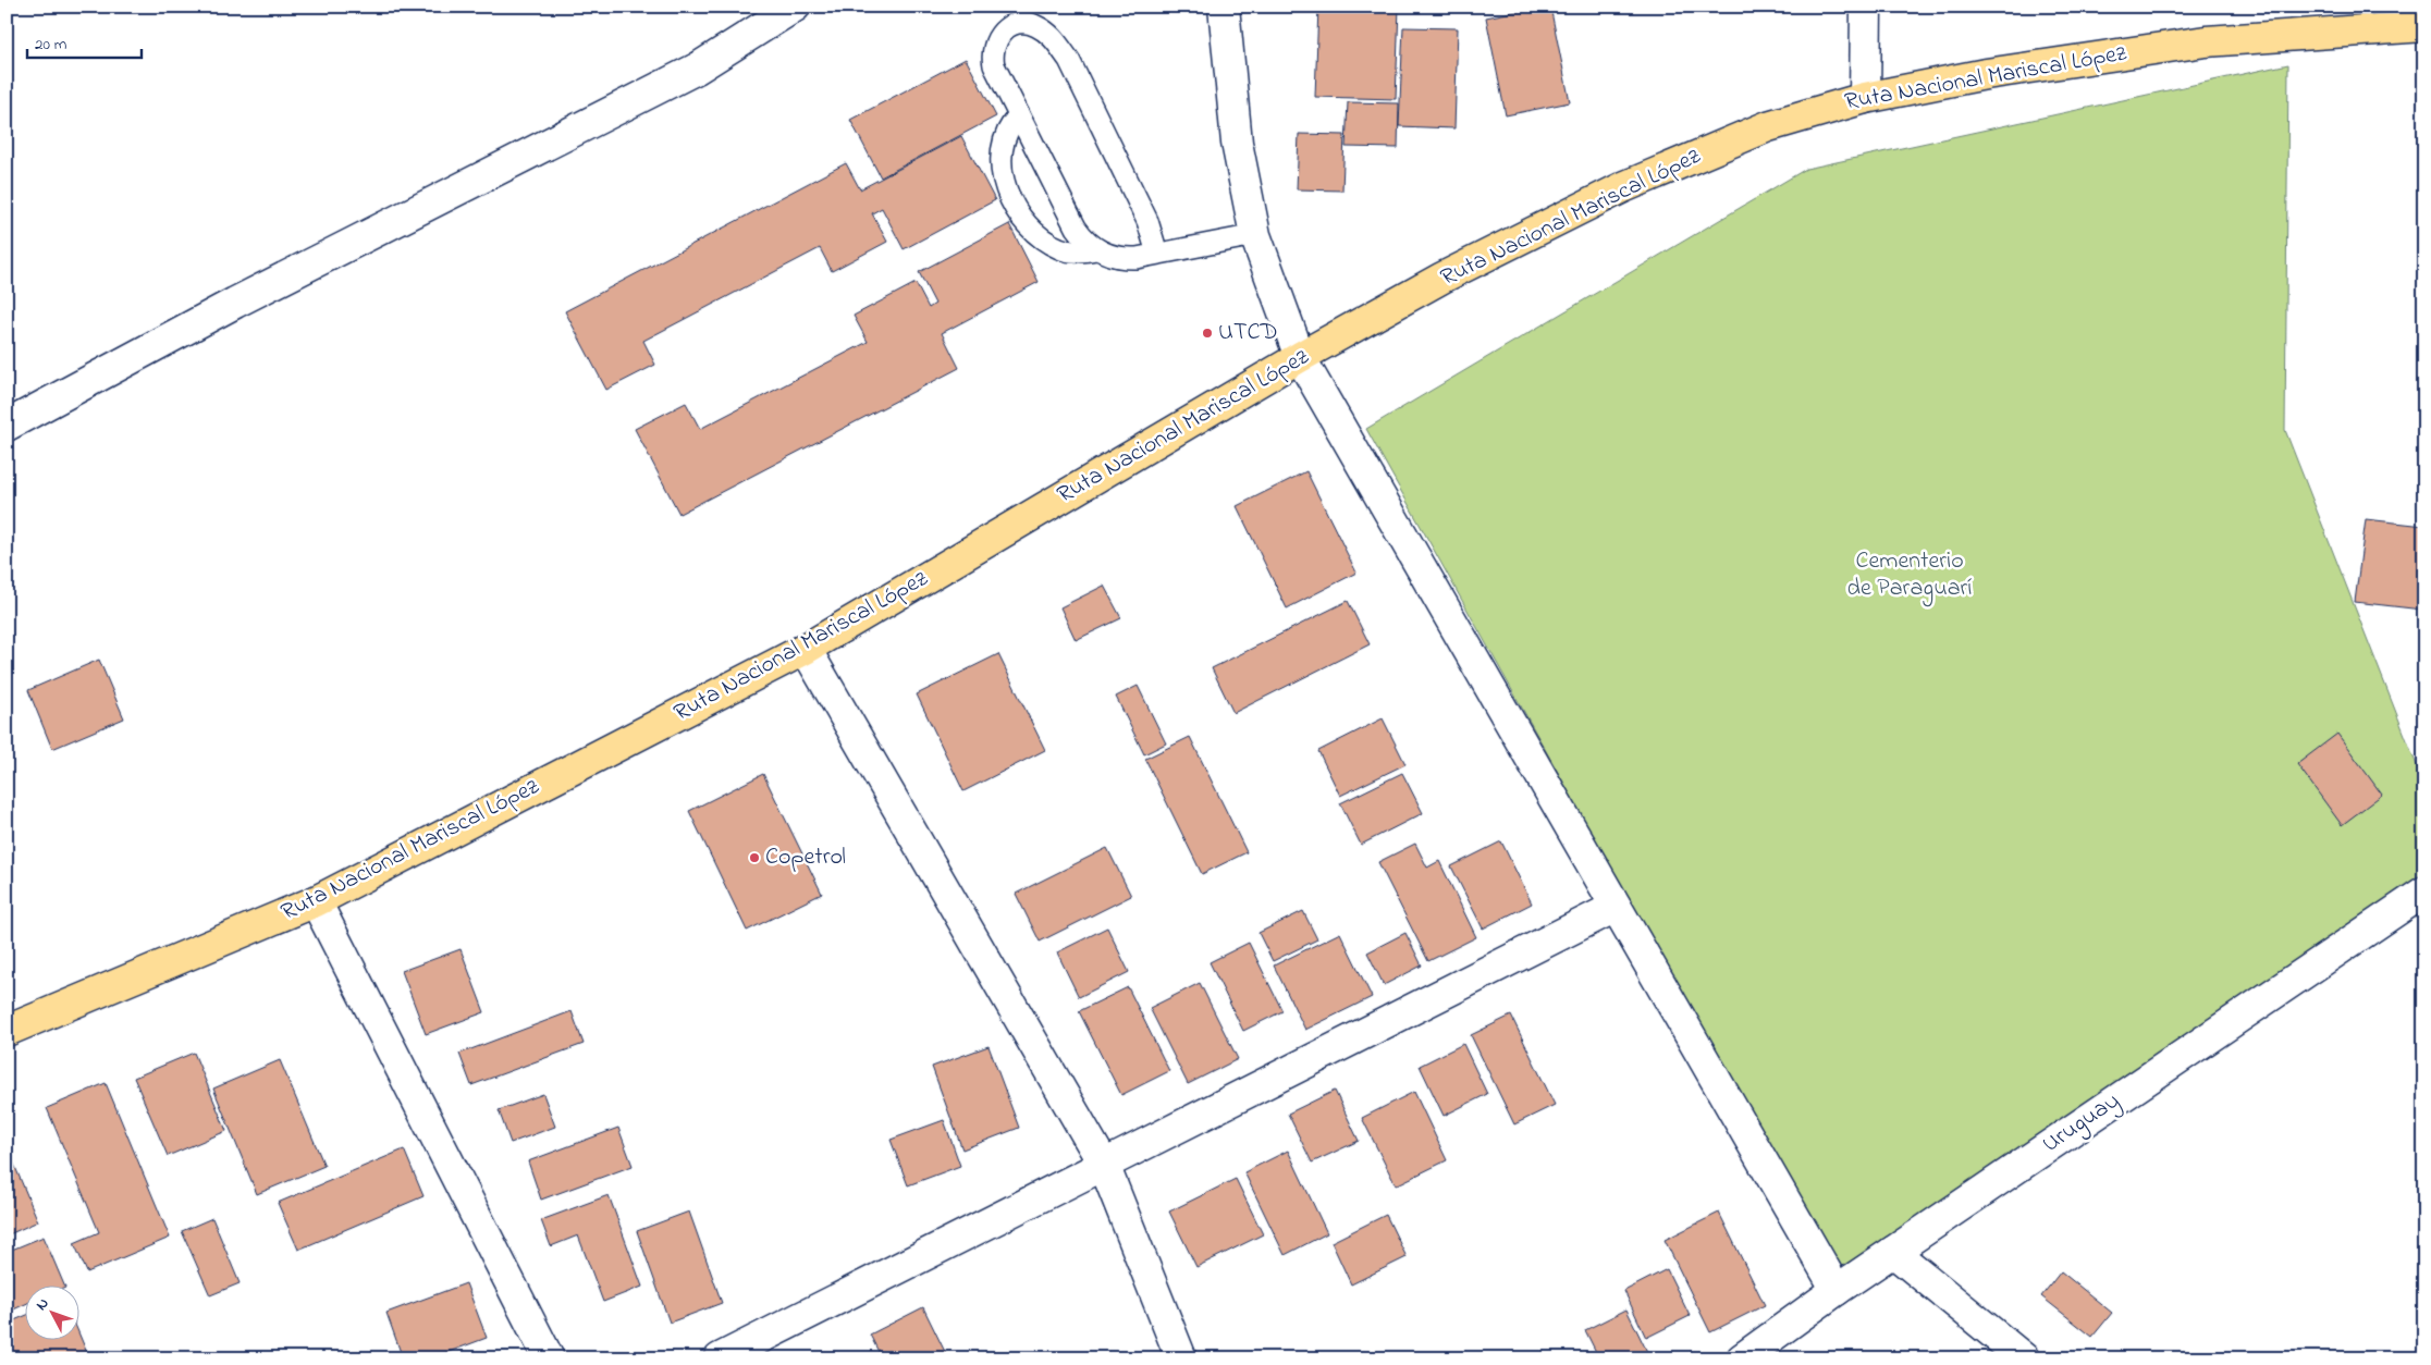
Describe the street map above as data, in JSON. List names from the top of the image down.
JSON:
{
  "streets": {
    "highway": ["Ruta Nacional Mariscal López"],
    "street": ["Uruguay"]
  },
  "parks": ["Cementerio de Paraguarí"],
  "places": ["UTCD", "Copetrol"],
  "scale_bar": "20 m",
  "north": "top left"
}
